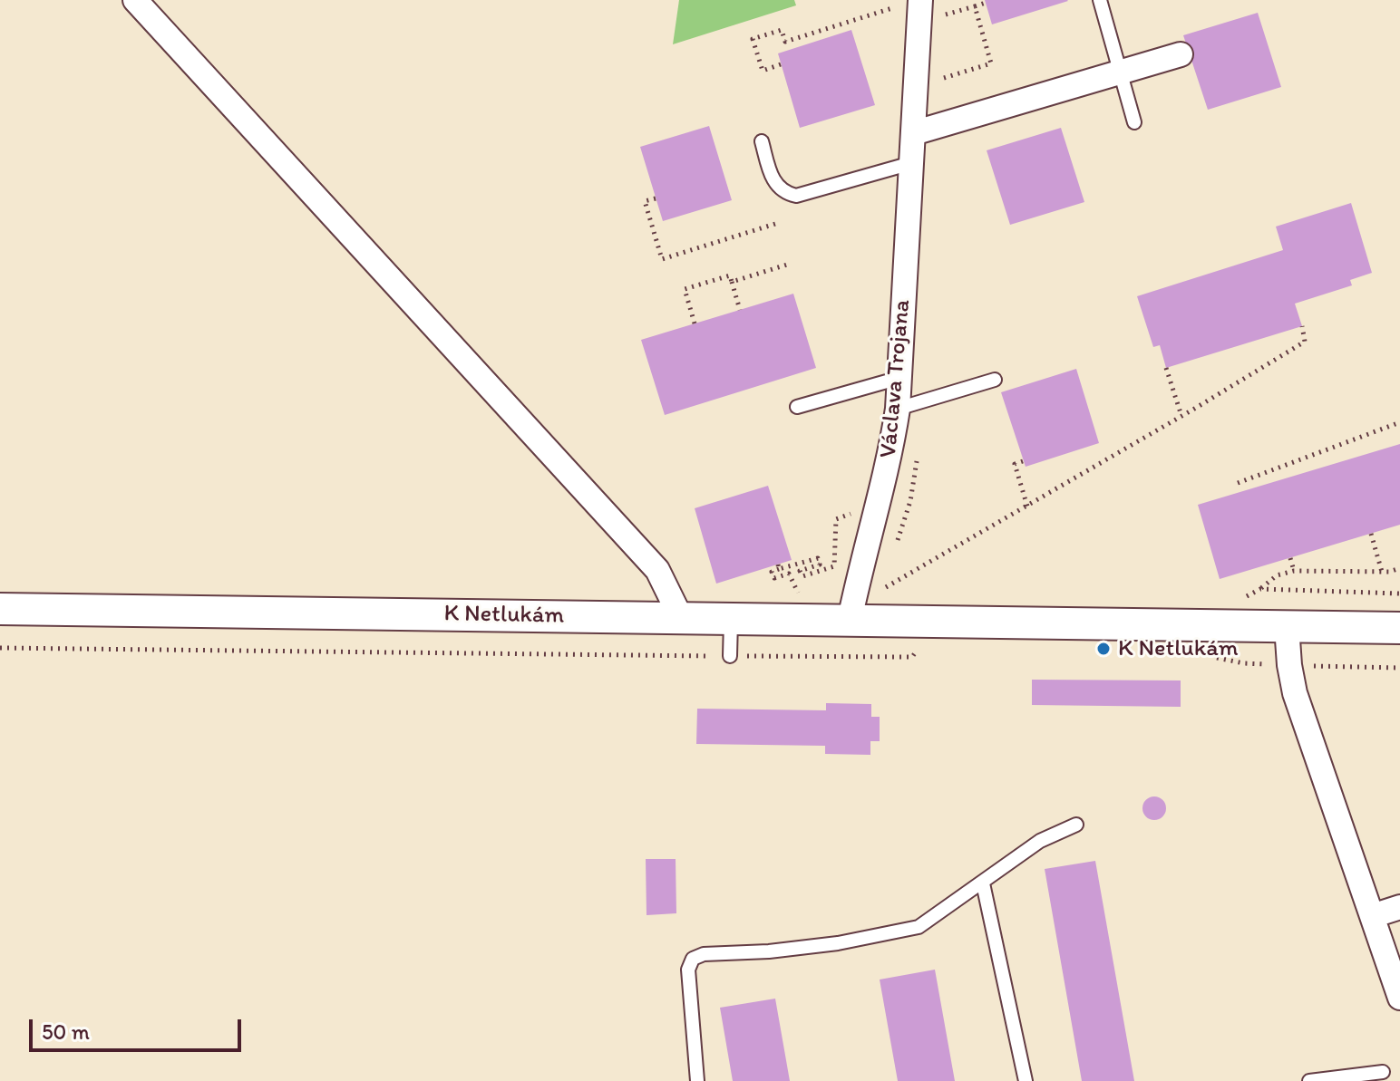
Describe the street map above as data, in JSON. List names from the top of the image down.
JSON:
{
  "streets": {
    "street": ["Václava Trojana", "K Netlukám"]
  },
  "crossings": [
    ["Václava Trojana", "K Netlukám"]
  ],
  "places": ["K Netlukám"],
  "scale_bar": "50 m"
}
